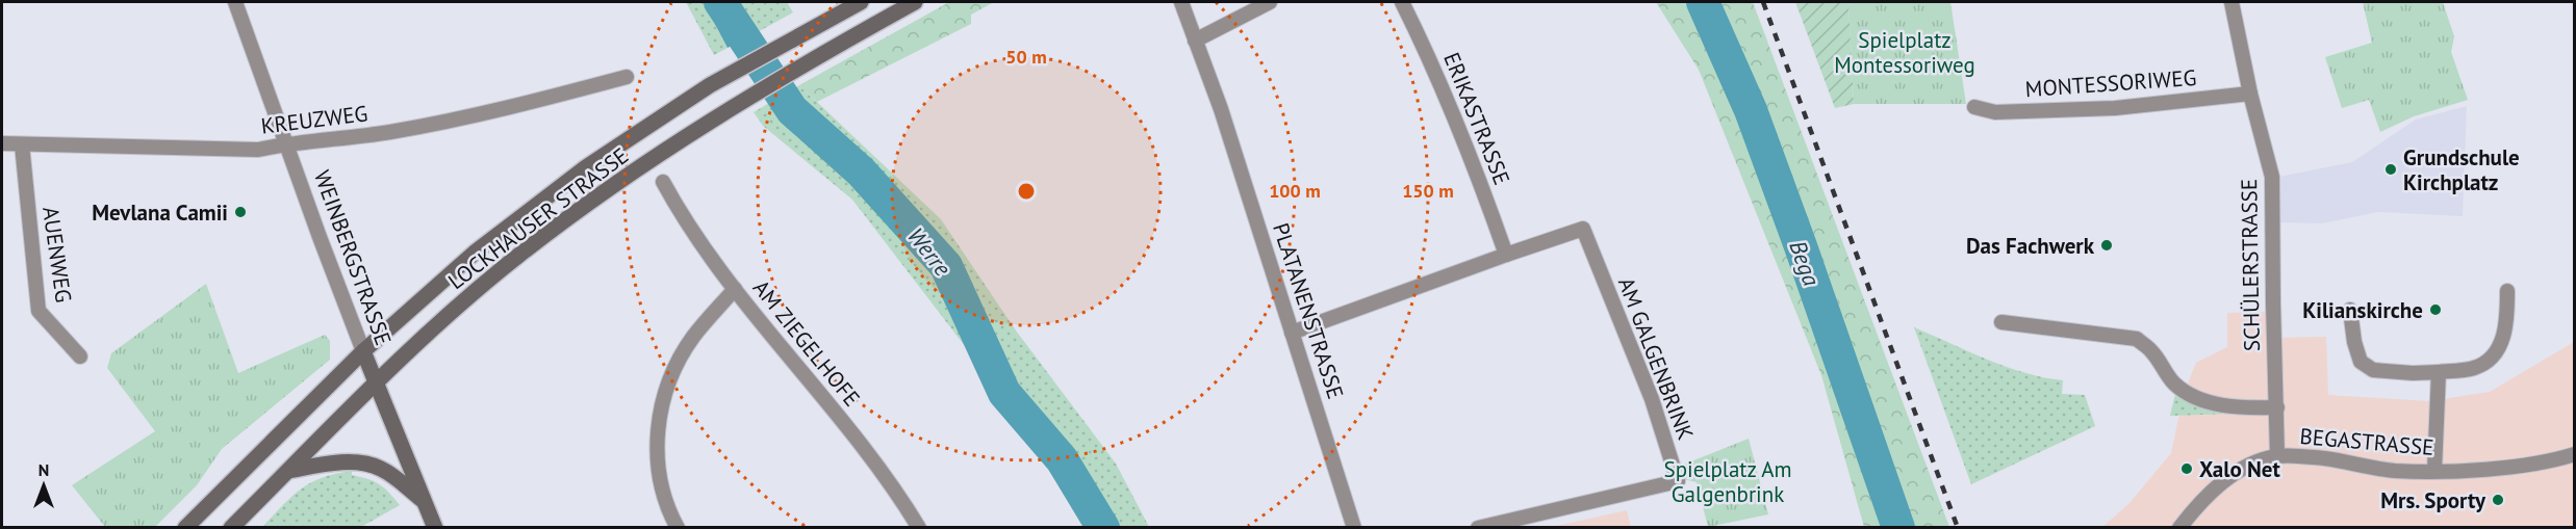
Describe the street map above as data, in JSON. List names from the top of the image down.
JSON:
{
  "streets": {
    "main road": ["LOCKHAUSER STRASSE", "WEINBERGSTRASSE"],
    "street": [
      "MONTESSORIWEG",
      "ERIKASTRASSE",
      "KREUZWEG",
      "AUENWEG",
      "SCHÜLERSTRASSE",
      "PLATANENSTRASSE",
      "AM ZIEGELHOFE",
      "AM GALGENBRINK",
      "BEGASTRASSE"
    ]
  },
  "crossings": [
    ["MONTESSORIWEG", "SCHÜLERSTRASSE"],
    ["ERIKASTRASSE", "AM GALGENBRINK"],
    ["KREUZWEG", "AUENWEG"],
    ["KREUZWEG", "WEINBERGSTRASSE"],
    ["LOCKHAUSER STRASSE", "WEINBERGSTRASSE"],
    ["SCHÜLERSTRASSE", "BEGASTRASSE"]
  ],
  "water": ["Werre", "Bega"],
  "parks": ["Spielplatz Montessoriweg", "Spielplatz Am Galgenbrink"],
  "places": [
    "Grundschule Kirchplatz",
    "Mevlana Camii",
    "Das Fachwerk",
    "Kilianskirche",
    "Xalo Net",
    "Mrs. Sporty"
  ],
  "north": "top",
  "rings": ["50 m", "100 m", "150 m"]
}
